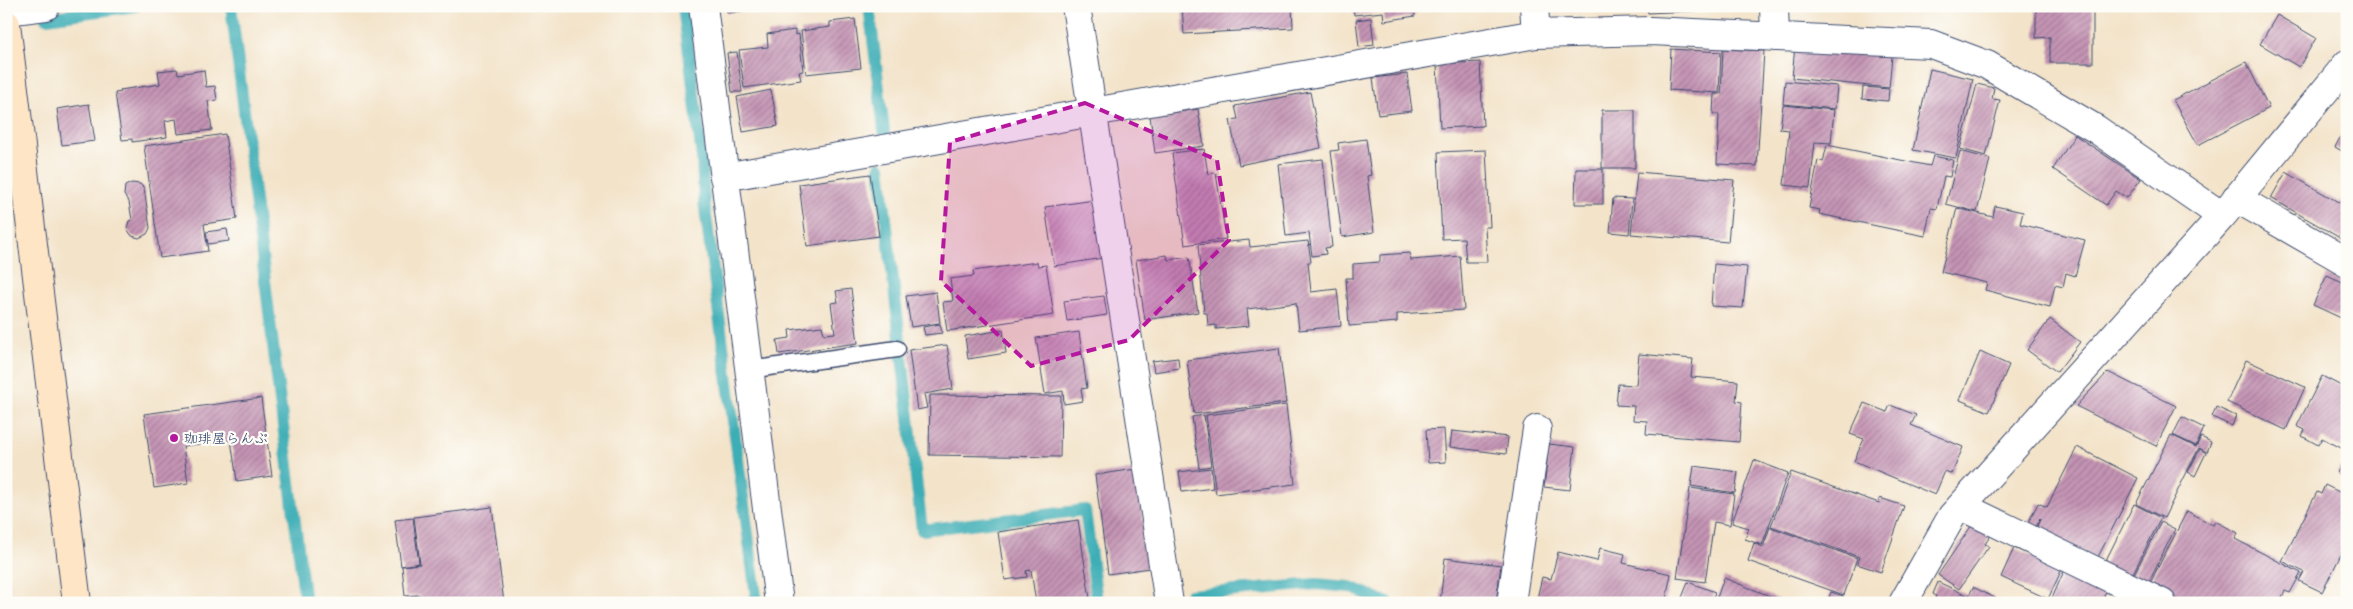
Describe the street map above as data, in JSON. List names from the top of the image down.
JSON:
{
  "places": ["珈琲屋らんぷ"]
}
